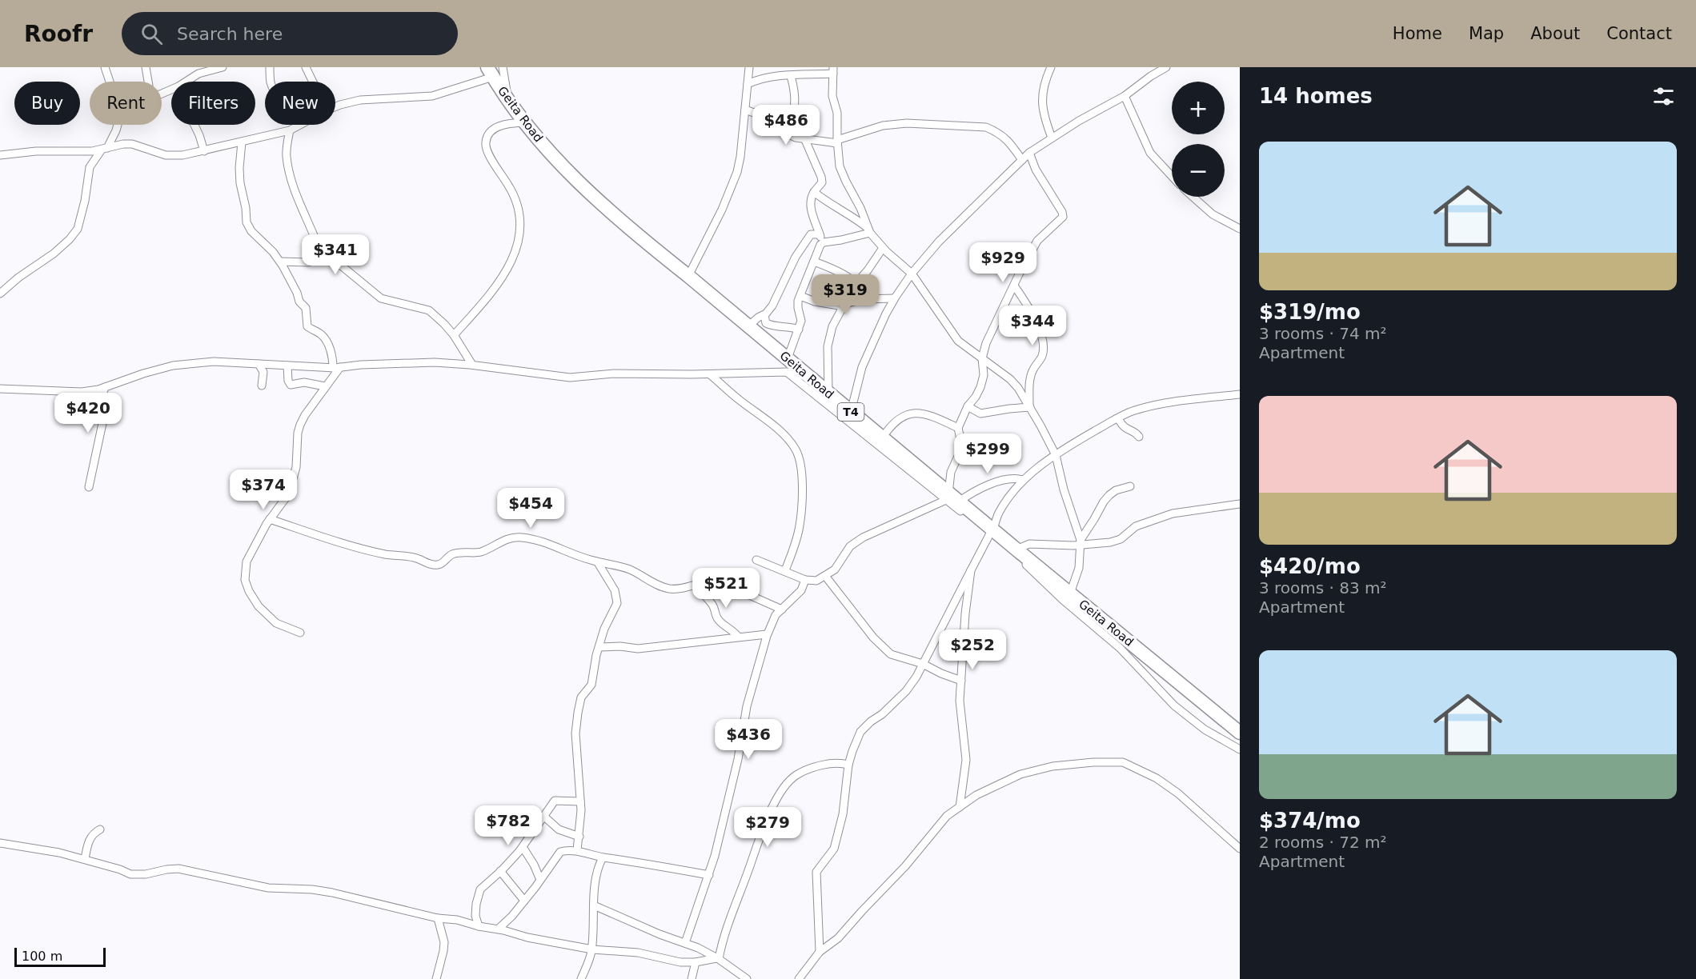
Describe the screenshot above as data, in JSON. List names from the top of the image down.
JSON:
{
  "streets": {
    "highway": ["Geita Road", "T4"]
  },
  "scale_bar": "100 m",
  "page": {
    "header": "Roofr",
    "search": "Search here",
    "nav": [
      "Home",
      "Map",
      "About",
      "Contact"
    ],
    "heading": "14 homes",
    "map_buttons": ["+", "−"],
    "chip": [
      "Buy",
      "Rent",
      "Filters",
      "New"
    ],
    "price": [
      "$486",
      "$341",
      "$929",
      "$319",
      "$344",
      "$420",
      "$299",
      "$374",
      "$454",
      "$521",
      "$252",
      "$436",
      "$782",
      "$279"
    ],
    "list": [
      {
        "name": "$319/mo",
        "note": "3 rooms · 74 m² · Apartment"
      },
      {
        "name": "$420/mo",
        "note": "3 rooms · 83 m² · Apartment"
      },
      {
        "name": "$374/mo",
        "note": "2 rooms · 72 m² · Apartment"
      }
    ],
    "scale": "100 m"
  }
}
